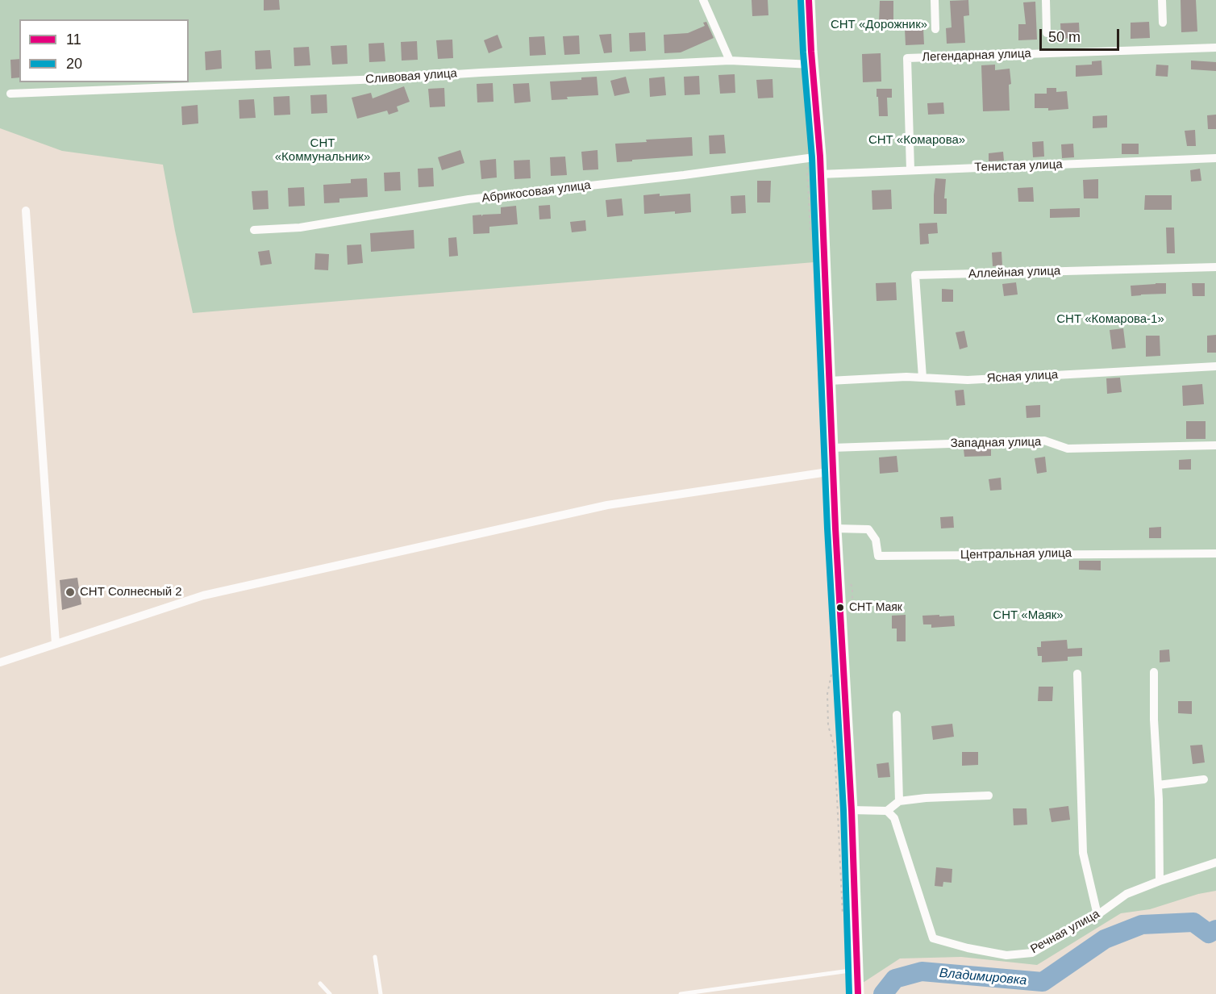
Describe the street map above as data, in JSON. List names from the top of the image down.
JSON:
{
  "streets": {
    "street": [
      "Легендарная улица",
      "Сливовая улица",
      "Тенистая улица",
      "Абрикосовая улица",
      "Аллейная улица",
      "Ясная улица",
      "Западная улица",
      "Центральная улица",
      "Речная улица"
    ]
  },
  "crossings": [
    ["Легендарная улица", "Тенистая улица"],
    ["Аллейная улица", "Ясная улица"]
  ],
  "water": ["Владимировка"],
  "parks": [
    "СНТ «Дорожник»",
    "СНТ «Комарова»",
    "СНТ «Коммунальник»",
    "СНТ «Комарова-1»",
    "СНТ «Маяк»"
  ],
  "places": ["СНТ Солнесный 2", "СНТ Маяк"],
  "lines": ["transit line 11", "transit line 20"],
  "legend": ["11", "20"],
  "scale_bar": "50 m"
}
